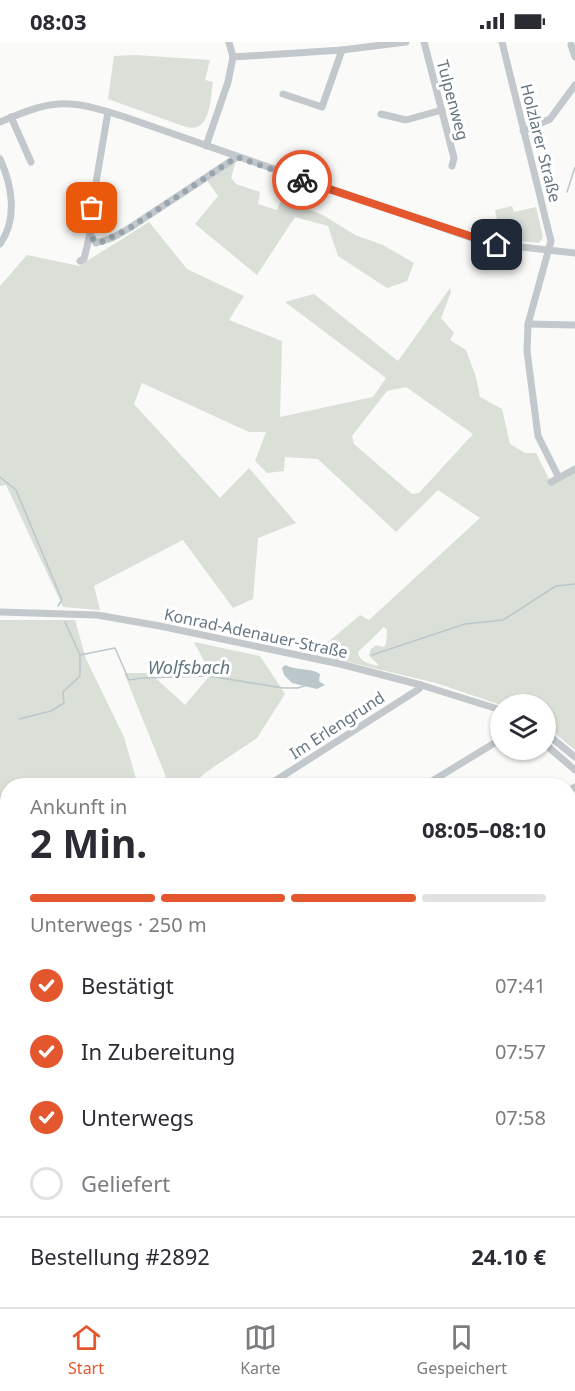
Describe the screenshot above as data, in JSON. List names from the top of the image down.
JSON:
{
  "streets": {
    "street": [
      "Tulpenweg",
      "Holzlarer Straße",
      "Konrad-Adenauer-Straße",
      "Im Erlengrund"
    ]
  },
  "crossings": [
    ["Konrad-Adenauer-Straße", "Im Erlengrund"]
  ],
  "water": ["Wolfsbach"],
  "page": {
    "status": "08:03",
    "heading": ["2 Min.", "Ankunft in", "08:05–08:10"],
    "panel": ["Bestellung #2892", "24.10 €"],
    "bar": "Unterwegs · 250 m",
    "list": [
      ["Bestätigt", "07:41"],
      ["In Zubereitung", "07:57"],
      ["Unterwegs", "07:58"],
      "Geliefert"
    ],
    "tabs": ["Start", "Karte", "Gespeichert"]
  }
}
